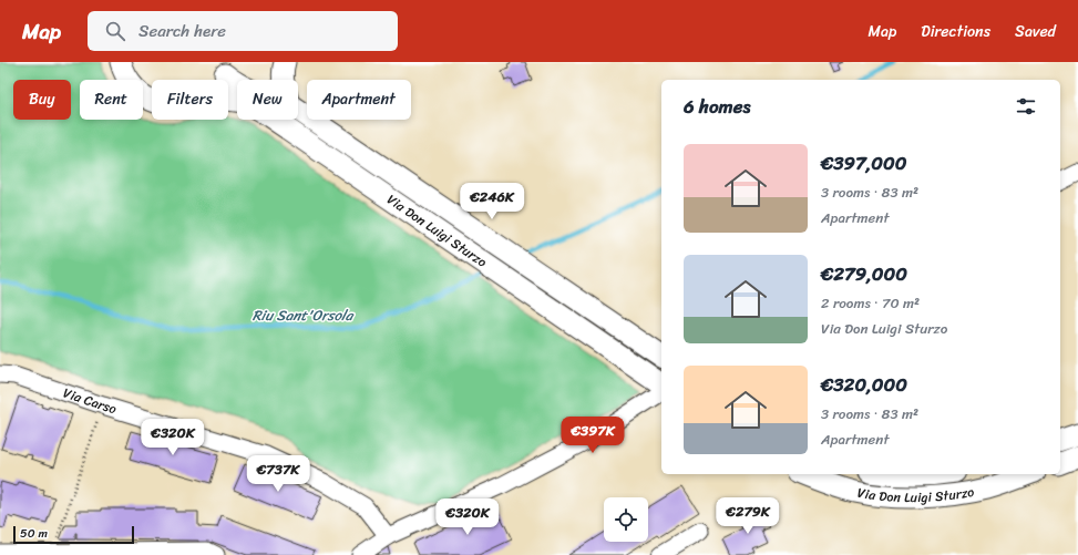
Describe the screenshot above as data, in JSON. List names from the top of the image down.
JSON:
{
  "streets": {
    "main road": ["Via Don Luigi Sturzo"],
    "street": ["Via Carso"]
  },
  "water": ["Riu Sant'Orsola"],
  "scale_bar": "50 m",
  "page": {
    "header": "Map",
    "search": "Search here",
    "nav": ["Map", "Directions", "Saved"],
    "chip": [
      "Buy",
      "Rent",
      "Filters",
      "New",
      "Apartment"
    ],
    "heading": "6 homes",
    "list": [
      {
        "name": "€397,000",
        "note": "3 rooms · 83 m² · Apartment"
      },
      {
        "name": "€279,000",
        "note": "2 rooms · 70 m² · Via Don Luigi Sturzo"
      },
      {
        "name": "€320,000",
        "note": "3 rooms · 83 m² · Apartment"
      }
    ],
    "price": [
      "€246K",
      "€397K",
      "€320K",
      "€737K",
      "€279K",
      "€320K"
    ],
    "scale": "50 m"
  }
}
